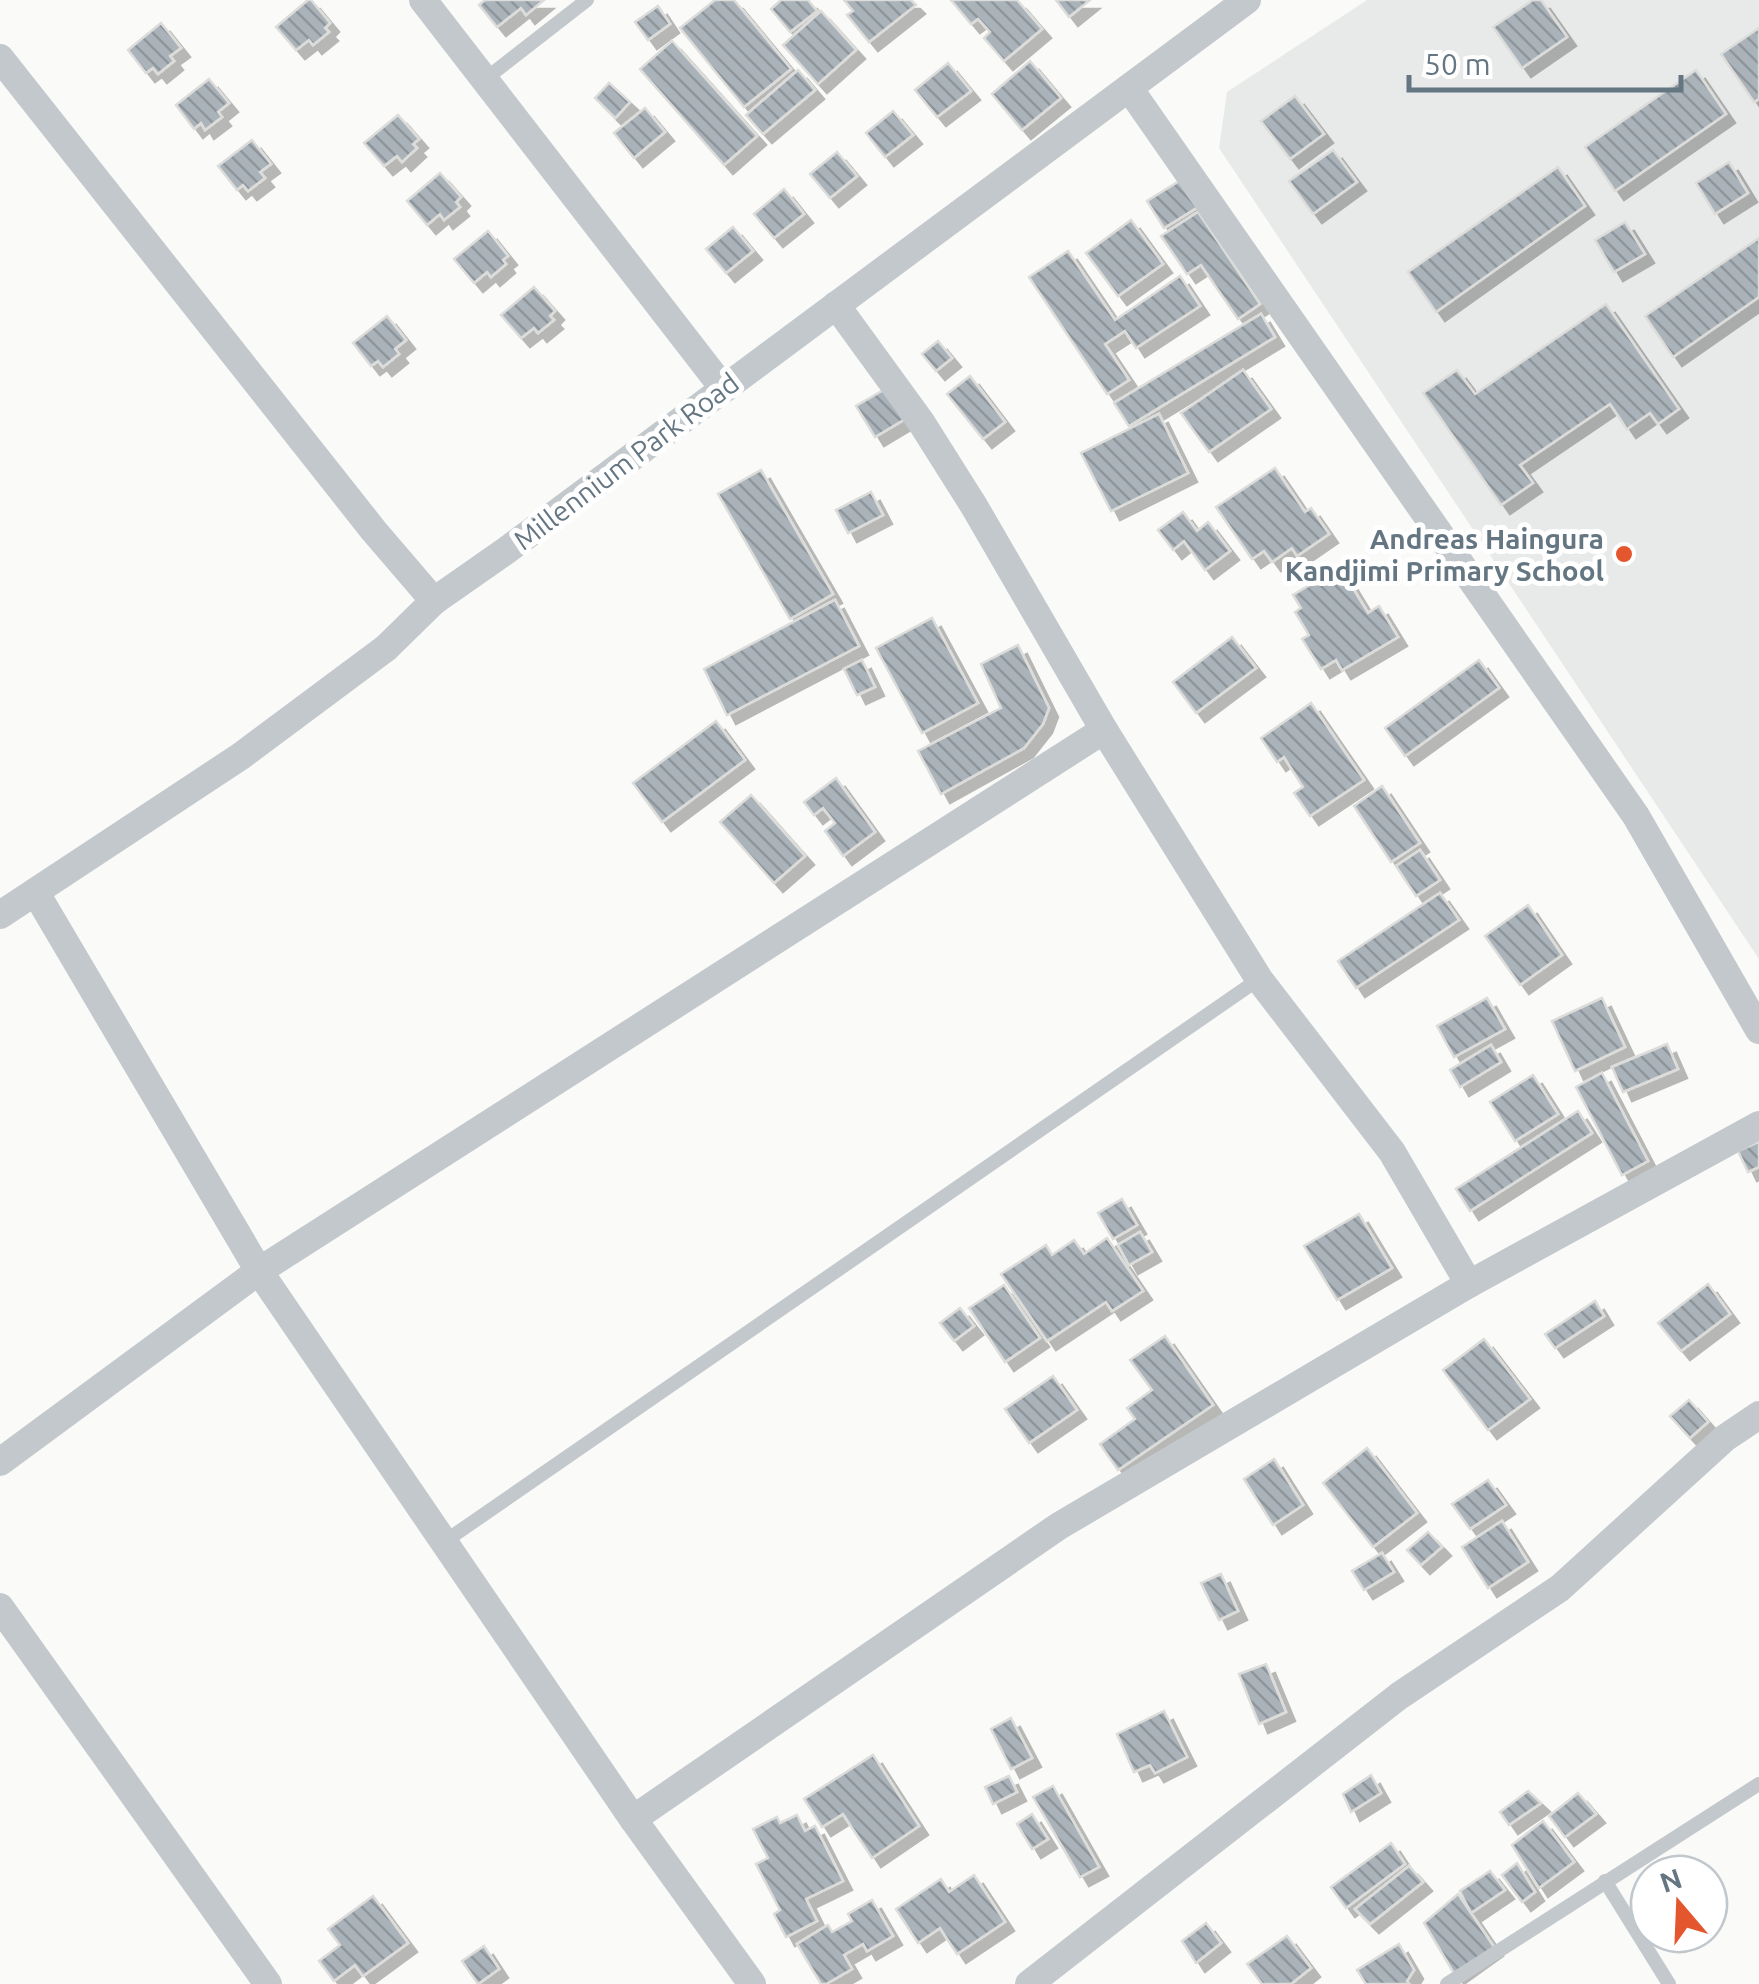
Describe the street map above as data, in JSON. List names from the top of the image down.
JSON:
{
  "streets": {
    "street": ["Millennium Park Road"]
  },
  "places": ["Andreas Haingura Kandjimi Primary School"],
  "scale_bar": "50 m",
  "north": "top"
}
